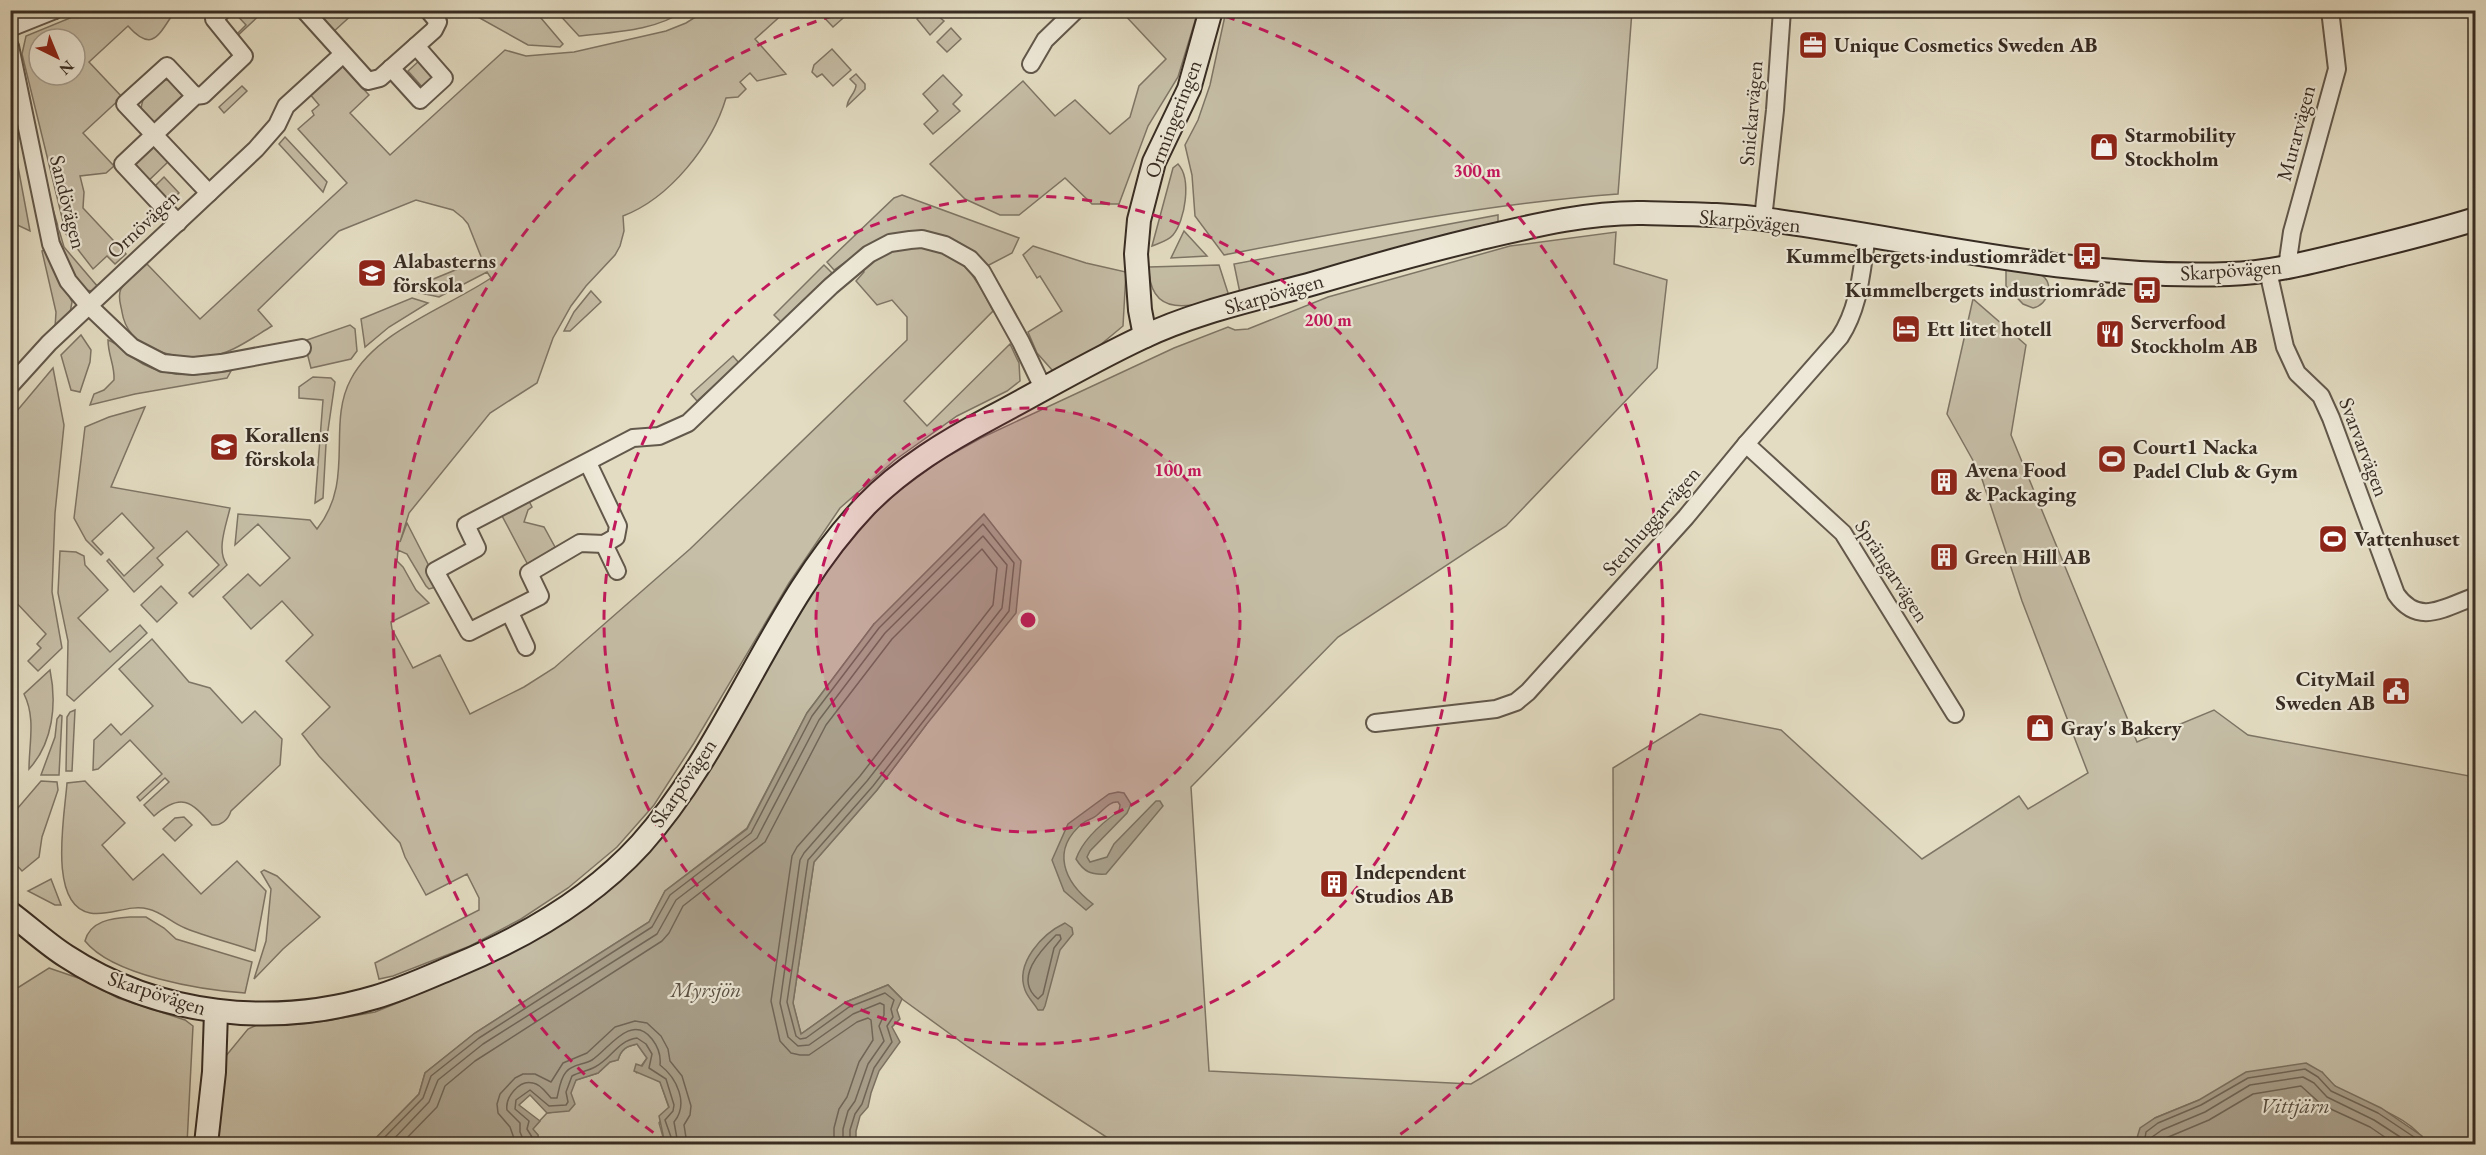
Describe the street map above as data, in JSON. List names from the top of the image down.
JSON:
{
  "streets": {
    "street": [
      "Snickarvägen",
      "Ormingeringen",
      "Murarvägen",
      "Sandövägen",
      "Skarpövägen",
      "Ornövägen",
      "Svarvarvägen",
      "Stenhuggarvägen",
      "Sprängarvägen"
    ]
  },
  "crossings": [
    ["Snickarvägen", "Skarpövägen"],
    ["Ormingeringen", "Skarpövägen"],
    ["Murarvägen", "Skarpövägen"],
    ["Murarvägen", "Svarvarvägen"],
    ["Sandövägen", "Ornövägen"],
    ["Skarpövägen", "Svarvarvägen"],
    ["Skarpövägen", "Stenhuggarvägen"],
    ["Stenhuggarvägen", "Sprängarvägen"]
  ],
  "water": ["Myrsjön", "Vittjärn"],
  "places": {
    "office": ["Unique Cosmetics Sweden AB"],
    "shop": ["Starmobility Stockholm", "Gray's Bakery"],
    "bus stop": ["Kummelbergets industiområdet", "Kummelbergets industriområde"],
    "school or university": ["Alabasterns förskola", "Korallens förskola"],
    "hotel": ["Ett litet hotell"],
    "restaurant": ["Serverfood Stockholm AB"],
    "sports": ["Court1 Nacka Padel Club & Gym", "Vattenhuset"],
    "building": ["Avena Food & Packaging", "Green Hill AB", "Independent Studios AB"],
    "public building": ["CityMail Sweden AB"]
  },
  "north": "bottom right",
  "rings": ["300 m", "200 m", "100 m"]
}
